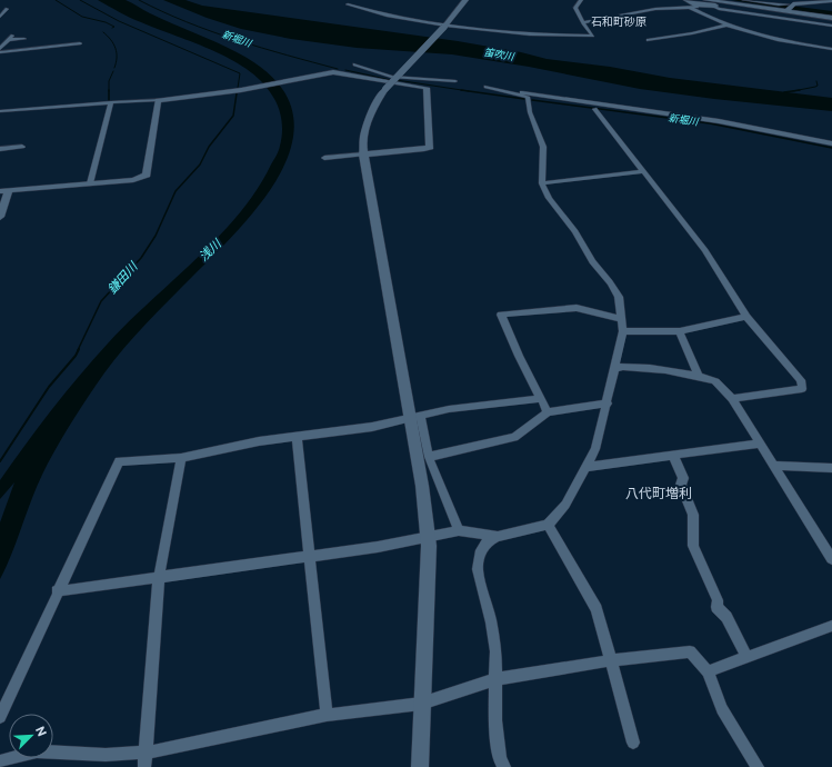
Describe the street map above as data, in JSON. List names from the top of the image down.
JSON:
{
  "districts": ["石和町砂原", "八代町増利"],
  "water": [
    "新堀川",
    "笛吹川",
    "浅川",
    "鎌田川"
  ],
  "north": "top right"
}
